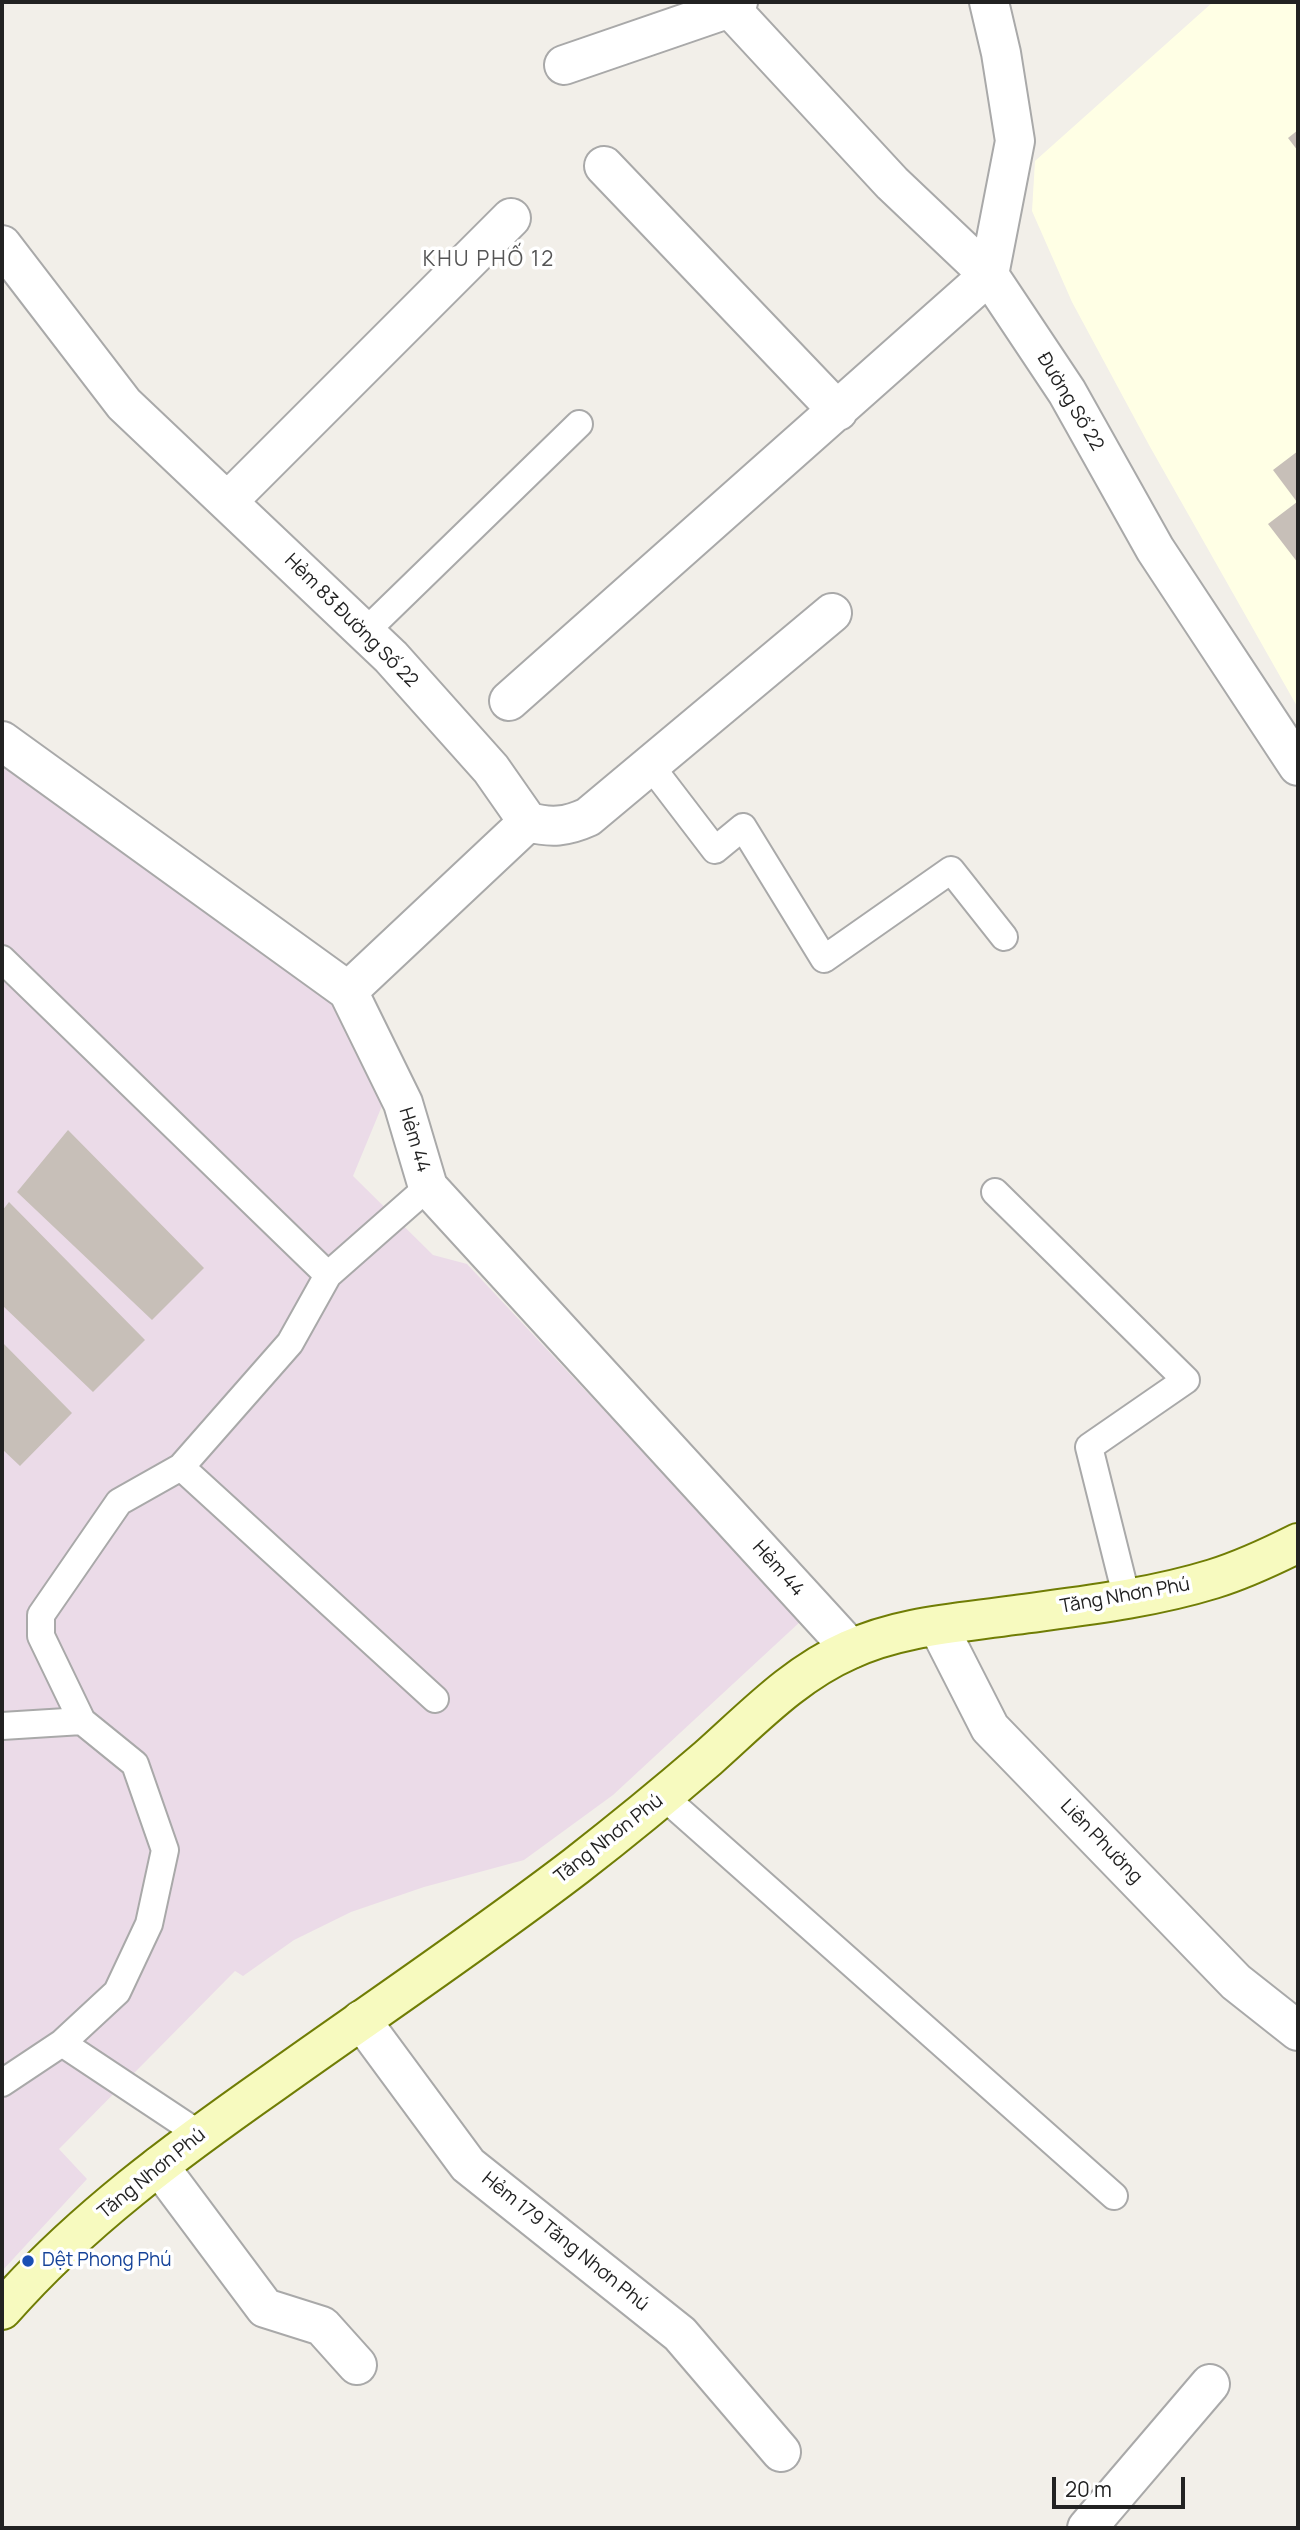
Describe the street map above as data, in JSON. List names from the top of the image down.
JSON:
{
  "streets": {
    "street": [
      "Đường Số 22",
      "Hẻm 83 Đường Số 22",
      "Hẻm 44",
      "Tăng Nhơn Phú",
      "Liên Phường",
      "Hẻm 179 Tăng Nhơn Phú"
    ]
  },
  "crossings": [
    ["Hẻm 44", "Tăng Nhơn Phú"],
    ["Tăng Nhơn Phú", "Liên Phường"],
    ["Tăng Nhơn Phú", "Hẻm 179 Tăng Nhơn Phú"]
  ],
  "districts": ["KHU PHỐ 12"],
  "places": ["Dệt Phong Phú"],
  "scale_bar": "20 m"
}
